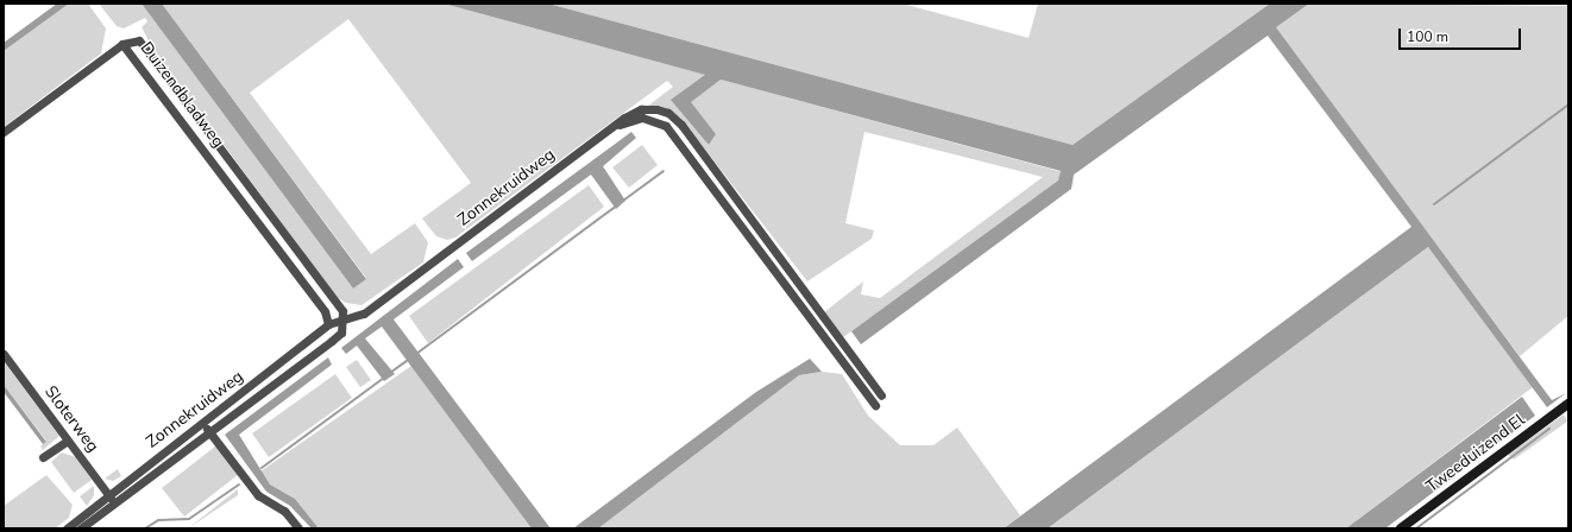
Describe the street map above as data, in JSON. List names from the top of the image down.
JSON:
{
  "streets": {
    "street": [
      "Duizendbladweg",
      "Zonnekruidweg",
      "Sloterweg",
      "Tweeduizend El"
    ]
  },
  "crossings": [
    ["Duizendbladweg", "Zonnekruidweg"],
    ["Zonnekruidweg", "Sloterweg"]
  ],
  "scale_bar": "100 m"
}
